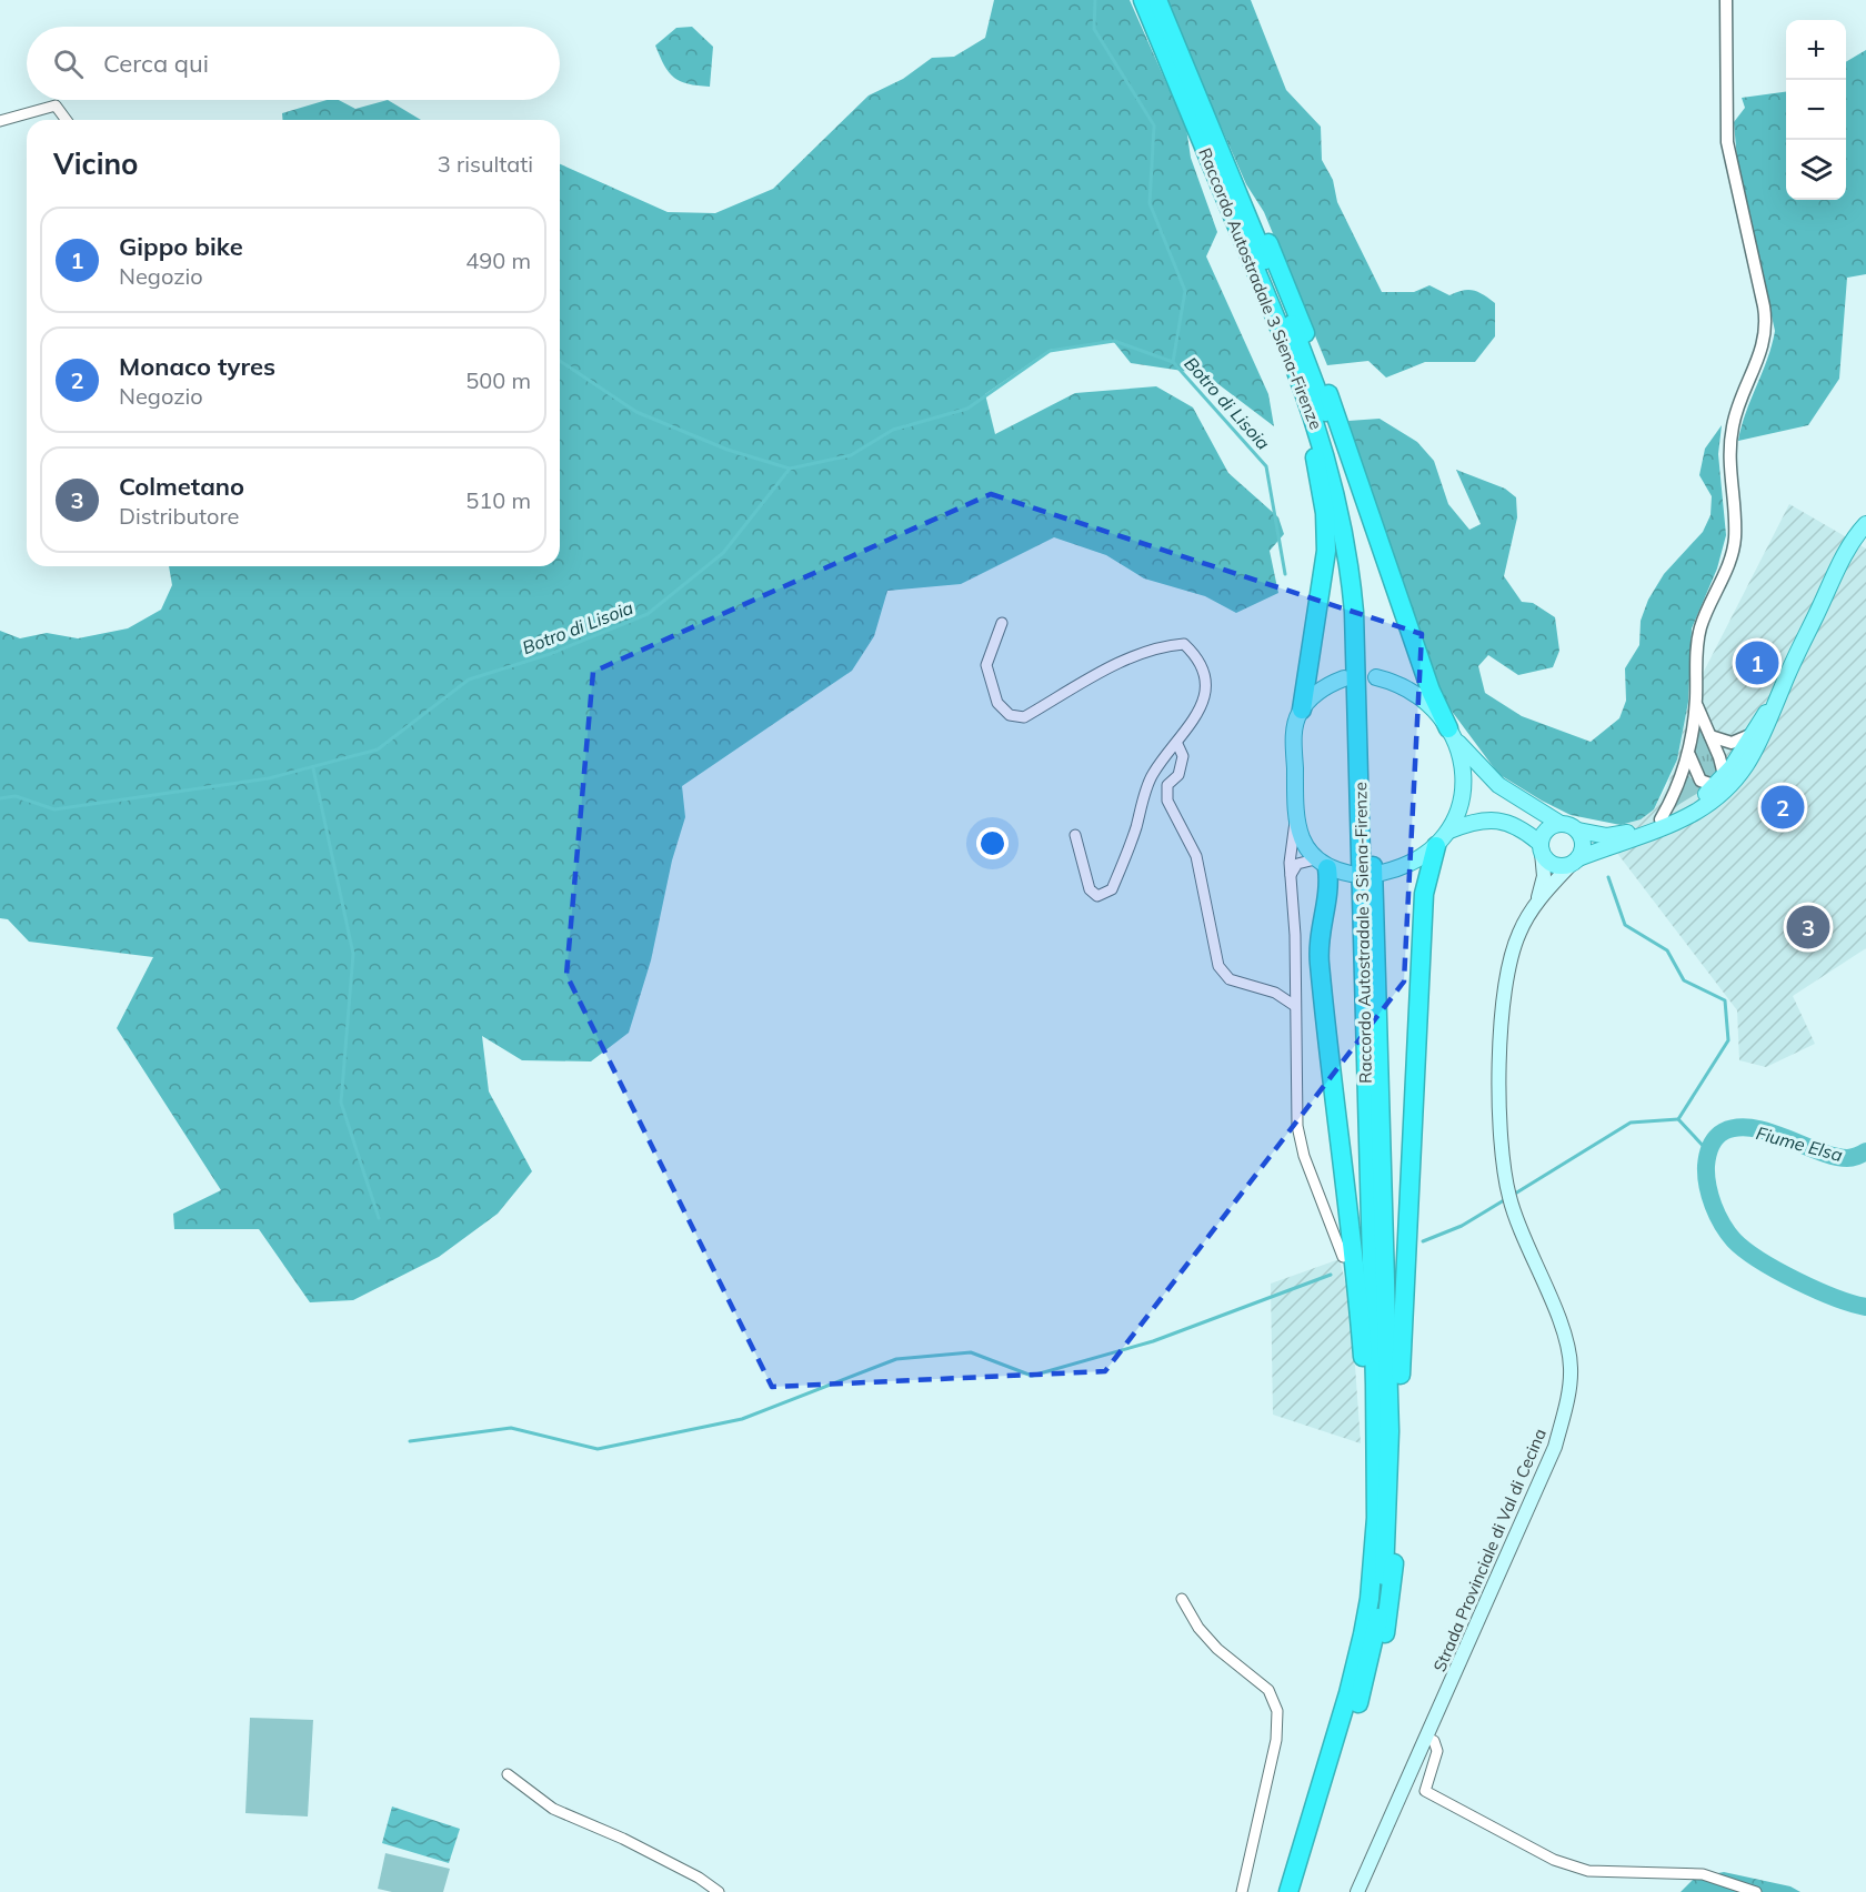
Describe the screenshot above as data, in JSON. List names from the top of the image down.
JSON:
{
  "streets": {
    "highway": ["Raccordo Autostradale 3 Siena-Firenze"],
    "main road": ["Strada Provinciale di Val di Cecina"]
  },
  "water": ["Botro di Lisoia", "Fiume Elsa"],
  "page": {
    "map_buttons": ["+", "−"],
    "search": "Cerca qui",
    "heading": ["Vicino", "3 risultati"],
    "list": [
      {
        "mark": "1",
        "name": "Gippo bike",
        "note": "Negozio",
        "value": "490 m"
      },
      {
        "mark": "2",
        "name": "Monaco tyres",
        "note": "Negozio",
        "value": "500 m"
      },
      {
        "mark": "3",
        "name": "Colmetano",
        "note": "Distributore",
        "value": "510 m"
      }
    ],
    "pins": ["1", "2", "3"]
  }
}
